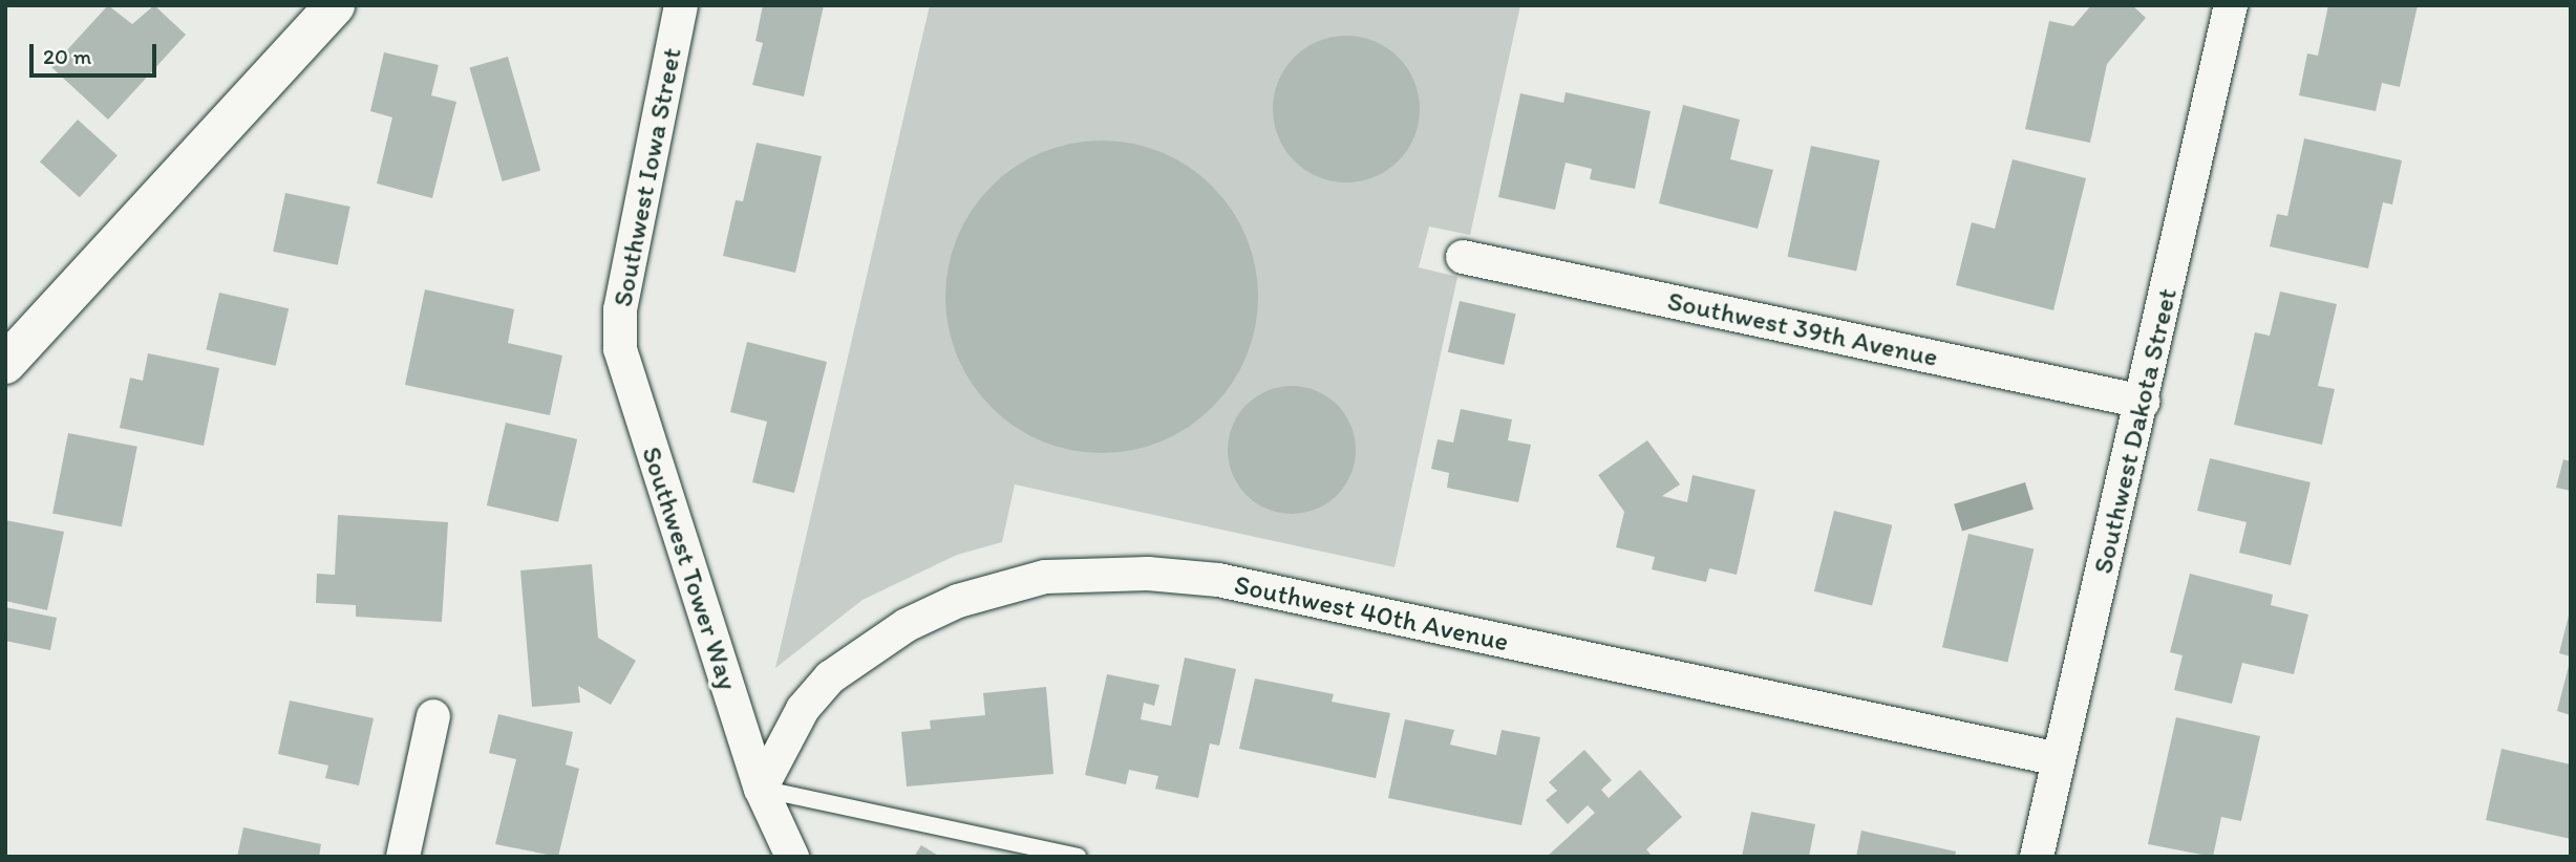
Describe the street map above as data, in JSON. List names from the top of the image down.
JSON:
{
  "streets": {
    "street": [
      "Southwest Iowa Street",
      "Southwest 39th Avenue",
      "Southwest Dakota Street",
      "Southwest Tower Way",
      "Southwest 40th Avenue"
    ]
  },
  "crossings": [
    ["Southwest Iowa Street", "Southwest Tower Way"],
    ["Southwest 39th Avenue", "Southwest Dakota Street"],
    ["Southwest Dakota Street", "Southwest 40th Avenue"],
    ["Southwest Tower Way", "Southwest 40th Avenue"]
  ],
  "scale_bar": "20 m"
}
